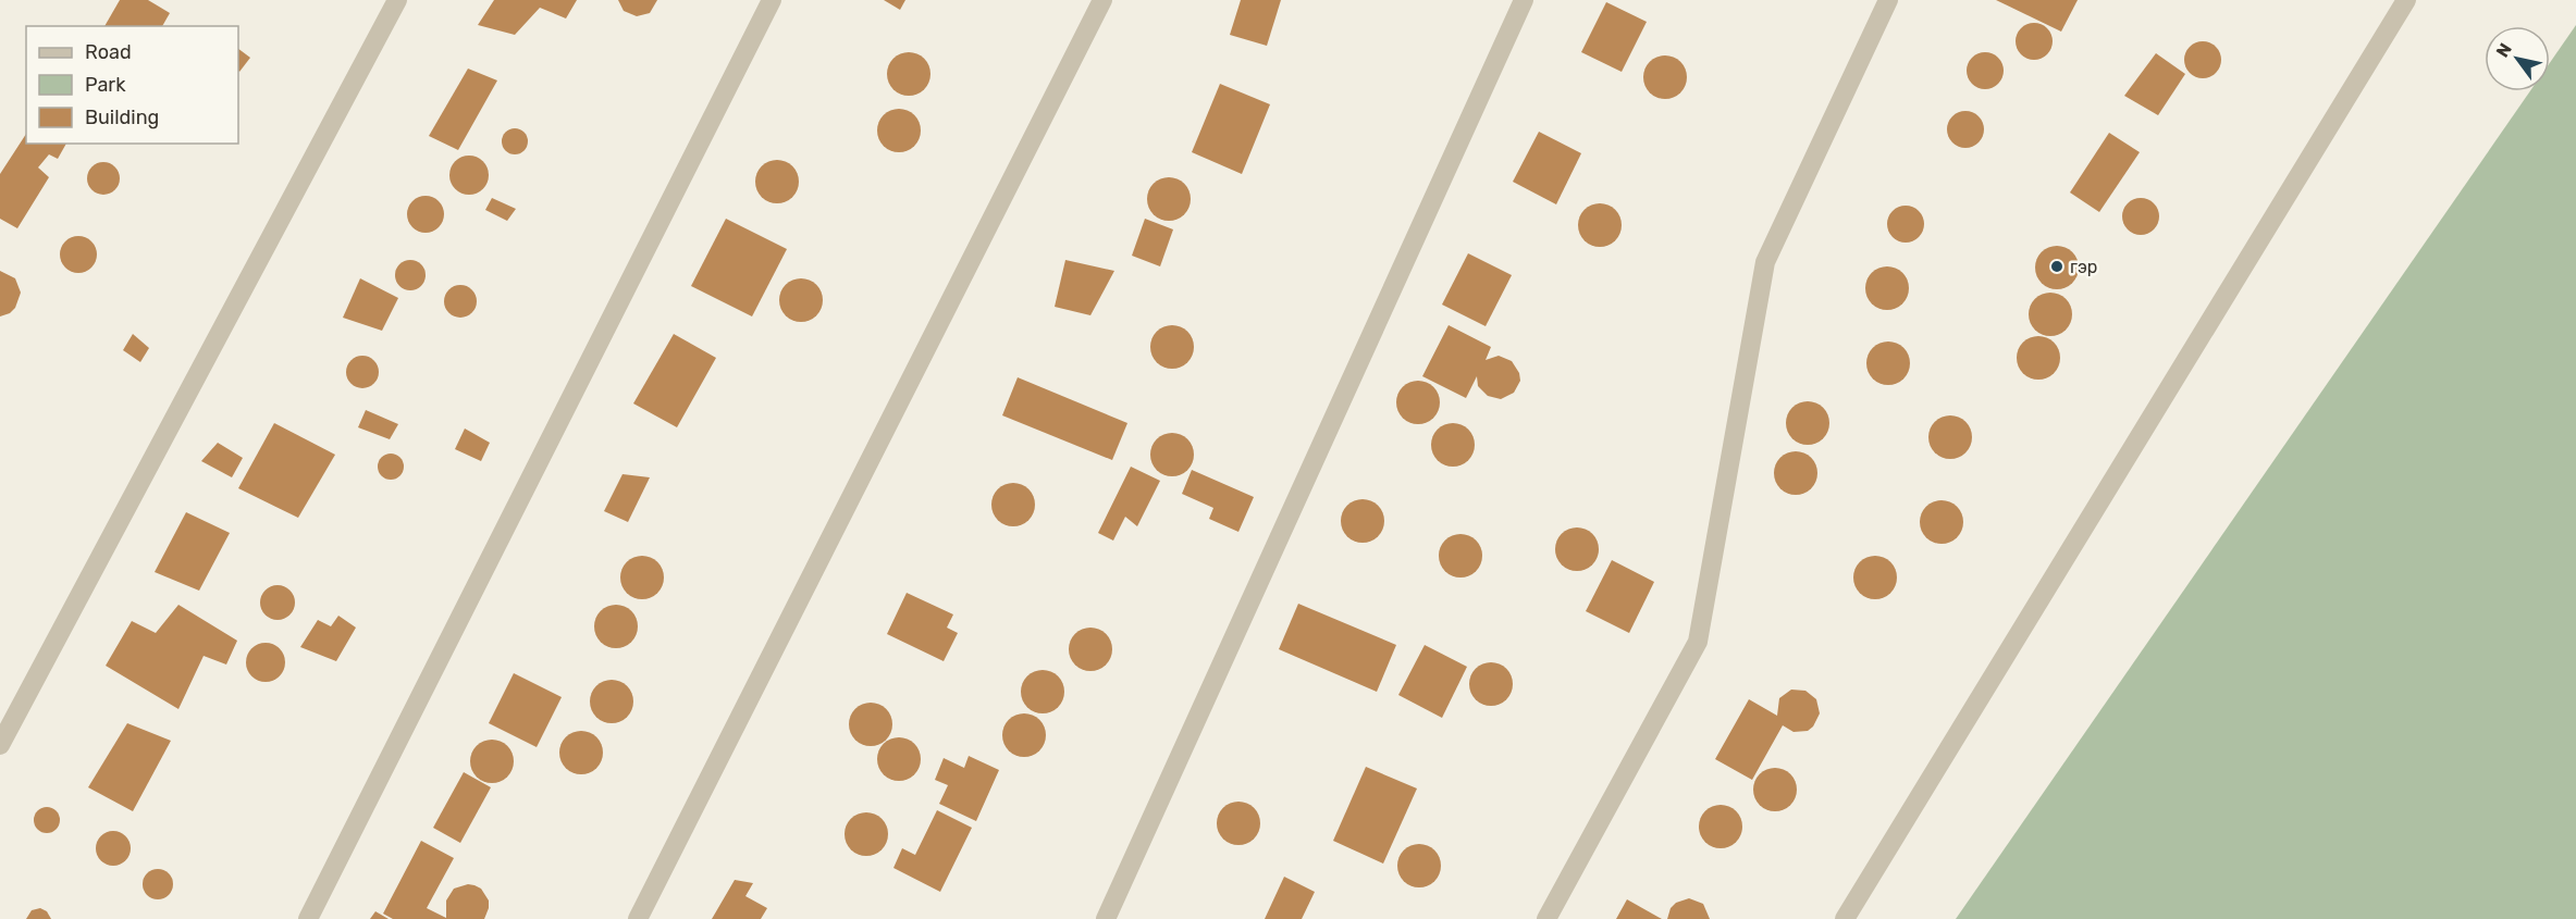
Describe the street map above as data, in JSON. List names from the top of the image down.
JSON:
{
  "places": ["гэр"],
  "legend": ["Road", "Park", "Building"],
  "north": "top left"
}
